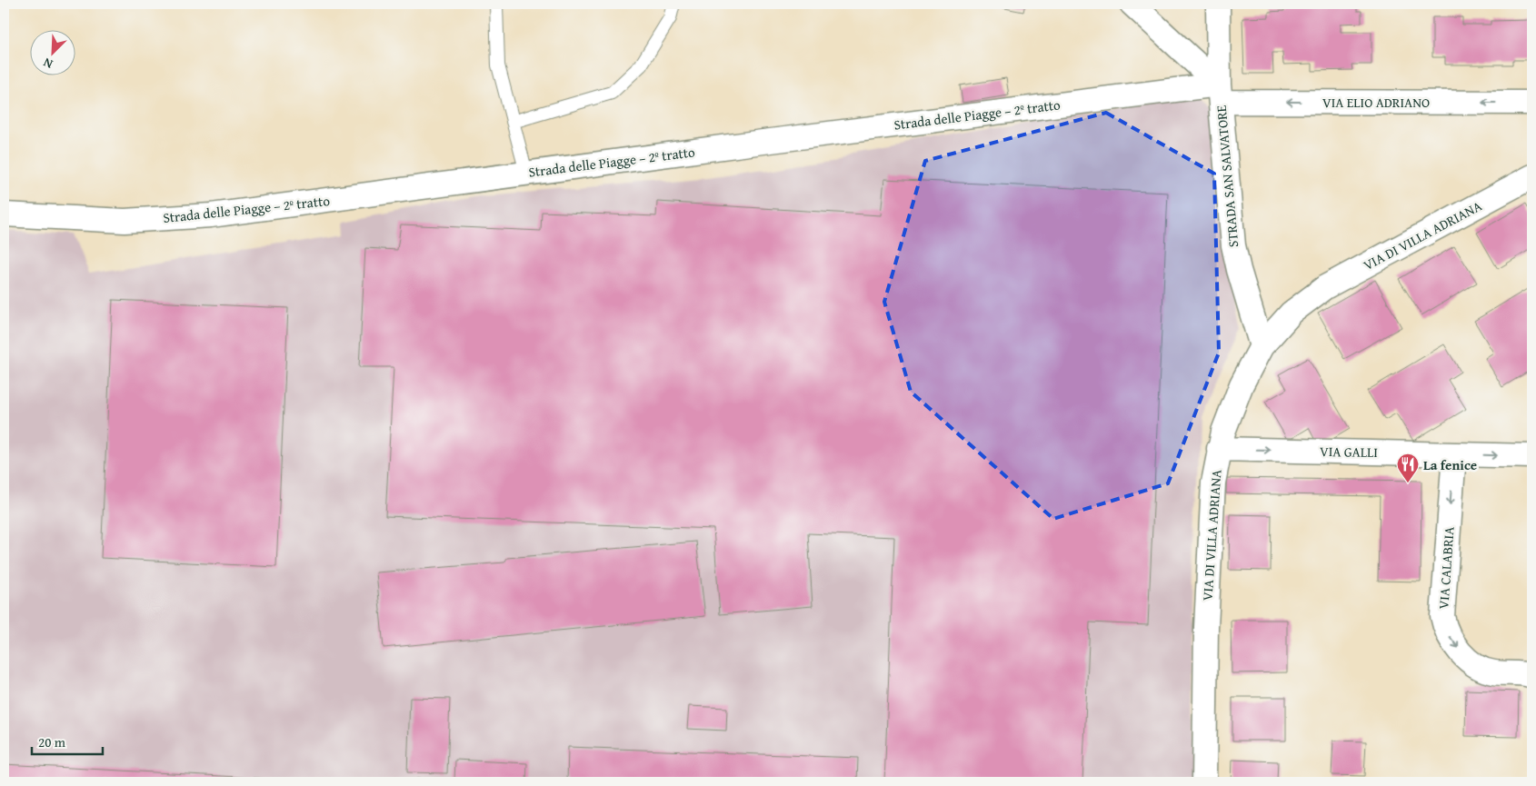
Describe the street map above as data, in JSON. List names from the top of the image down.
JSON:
{
  "streets": {
    "street": [
      "VIA ELIO ADRIANO",
      "Strada delle Piagge – 2º tratto",
      "STRADA SAN SALVATORE",
      "VIA DI VILLA ADRIANA",
      "VIA GALLI",
      "VIA CALABRIA"
    ]
  },
  "crossings": [
    ["VIA ELIO ADRIANO", "Strada delle Piagge – 2º tratto"],
    ["VIA ELIO ADRIANO", "STRADA SAN SALVATORE"],
    ["Strada delle Piagge – 2º tratto", "STRADA SAN SALVATORE"],
    ["STRADA SAN SALVATORE", "VIA DI VILLA ADRIANA"],
    ["VIA DI VILLA ADRIANA", "VIA GALLI"],
    ["VIA GALLI", "VIA CALABRIA"]
  ],
  "one_way": ["VIA ELIO ADRIANO", "VIA GALLI", "VIA CALABRIA"],
  "places": {
    "restaurant": ["La fenice"]
  },
  "scale_bar": "20 m",
  "north": "bottom left"
}
